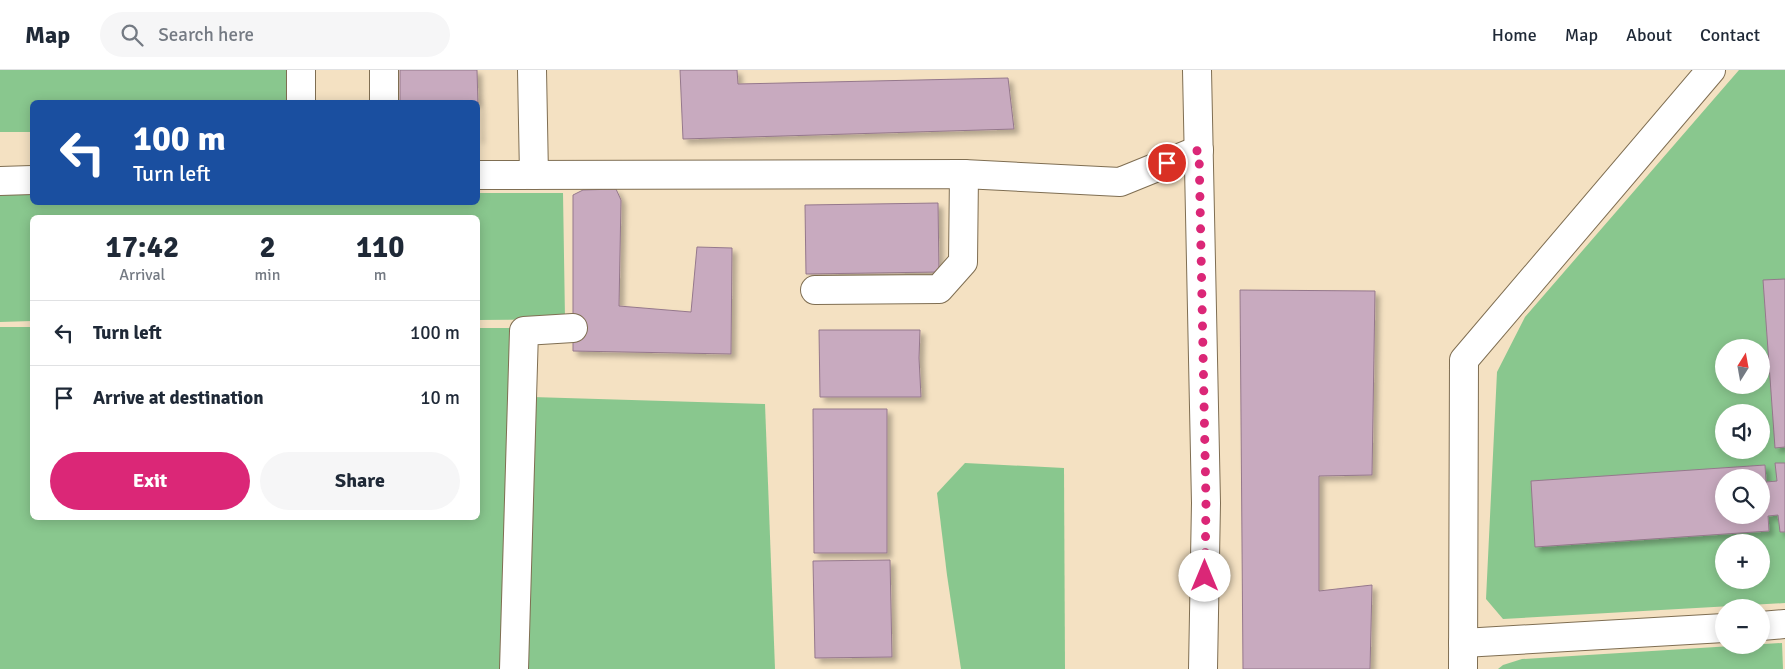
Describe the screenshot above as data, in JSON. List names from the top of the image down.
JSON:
{
  "north": "top",
  "page": {
    "header": "Map",
    "search": "Search here",
    "nav": [
      "Home",
      "Map",
      "About",
      "Contact"
    ],
    "turn": ["100 m", "Turn left"],
    "eta": [
      "17:42",
      "Arrival",
      "2",
      "min",
      "110",
      "m"
    ],
    "list": [
      {
        "name": "Turn left",
        "value": "100 m"
      },
      {
        "name": "Arrive at destination",
        "value": "10 m"
      }
    ],
    "map_buttons": ["+", "−"],
    "buttons": ["Exit", "Share"]
  }
}
